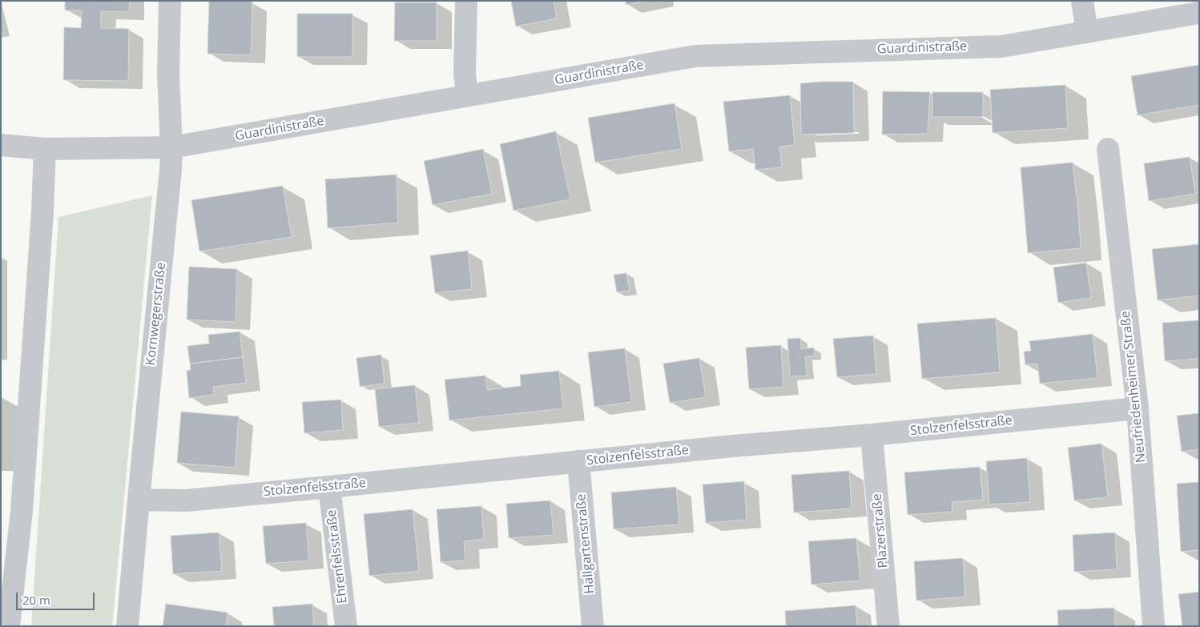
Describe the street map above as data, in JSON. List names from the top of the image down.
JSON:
{
  "streets": {
    "street": [
      "Guardinistraße",
      "Kornwegerstraße",
      "Neufriedenheimer Straße",
      "Stolzenfelsstraße",
      "Plazerstraße",
      "Hallgartenstraße",
      "Ehrenfelsstraße"
    ]
  },
  "crossings": [
    ["Guardinistraße", "Kornwegerstraße"],
    ["Kornwegerstraße", "Stolzenfelsstraße"],
    ["Neufriedenheimer Straße", "Stolzenfelsstraße"],
    ["Stolzenfelsstraße", "Plazerstraße"],
    ["Stolzenfelsstraße", "Hallgartenstraße"],
    ["Stolzenfelsstraße", "Ehrenfelsstraße"]
  ],
  "scale_bar": "20 m"
}
